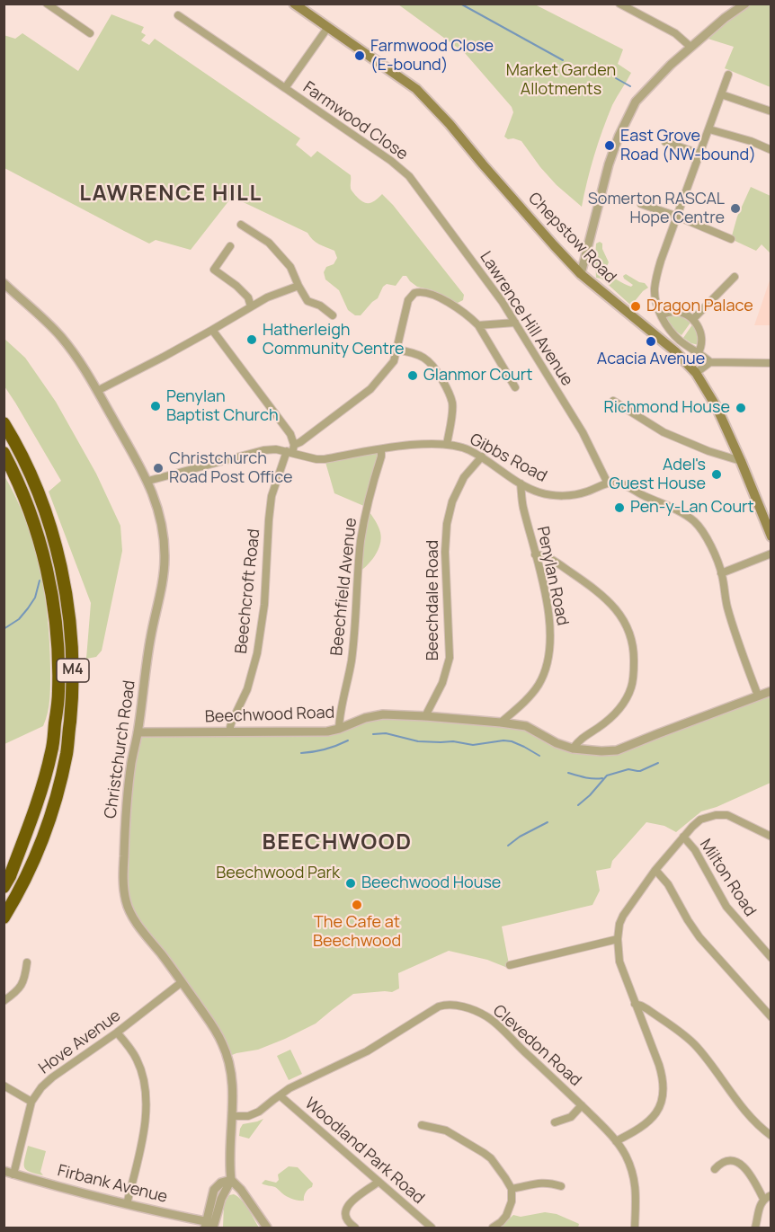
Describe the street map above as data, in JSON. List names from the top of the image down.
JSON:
{
  "streets": {
    "highway": ["M4"],
    "main road": ["Chepstow Road"],
    "street": [
      "Farmwood Close",
      "Lawrence Hill Avenue",
      "Gibbs Road",
      "Penylan Road",
      "Beechfield Avenue",
      "Beechcroft Road",
      "Beechdale Road",
      "Beechwood Road",
      "Christchurch Road",
      "Milton Road",
      "Hove Avenue",
      "Clevedon Road",
      "Woodland Park Road",
      "Firbank Avenue"
    ]
  },
  "crossings": [
    ["Farmwood Close", "Chepstow Road"],
    ["Farmwood Close", "Lawrence Hill Avenue"],
    ["Lawrence Hill Avenue", "Gibbs Road"],
    ["Gibbs Road", "Penylan Road"],
    ["Gibbs Road", "Beechfield Avenue"],
    ["Gibbs Road", "Beechcroft Road"],
    ["Gibbs Road", "Beechdale Road"],
    ["Gibbs Road", "Christchurch Road"],
    ["Penylan Road", "Beechwood Road"],
    ["Beechfield Avenue", "Beechwood Road"],
    ["Beechcroft Road", "Beechwood Road"],
    ["Beechdale Road", "Beechwood Road"],
    ["Beechwood Road", "Christchurch Road"],
    ["Christchurch Road", "Hove Avenue"],
    ["Christchurch Road", "Clevedon Road"],
    ["Hove Avenue", "Firbank Avenue"],
    ["Clevedon Road", "Woodland Park Road"]
  ],
  "districts": ["LAWRENCE HILL", "BEECHWOOD"],
  "parks": ["Market Garden Allotments", "Beechwood Park"],
  "places": [
    "Farmwood Close (E-bound)",
    "East Grove Road (NW-bound)",
    "Somerton RASCAL Hope Centre",
    "Dragon Palace",
    "Hatherleigh Community Centre",
    "Acacia Avenue",
    "Glanmor Court",
    "Penylan Baptist Church",
    "Richmond House",
    "Christchurch Road Post Office",
    "Adel's Guest House",
    "Pen-y-Lan Court",
    "Beechwood House",
    "The Cafe at Beechwood"
  ]
}
